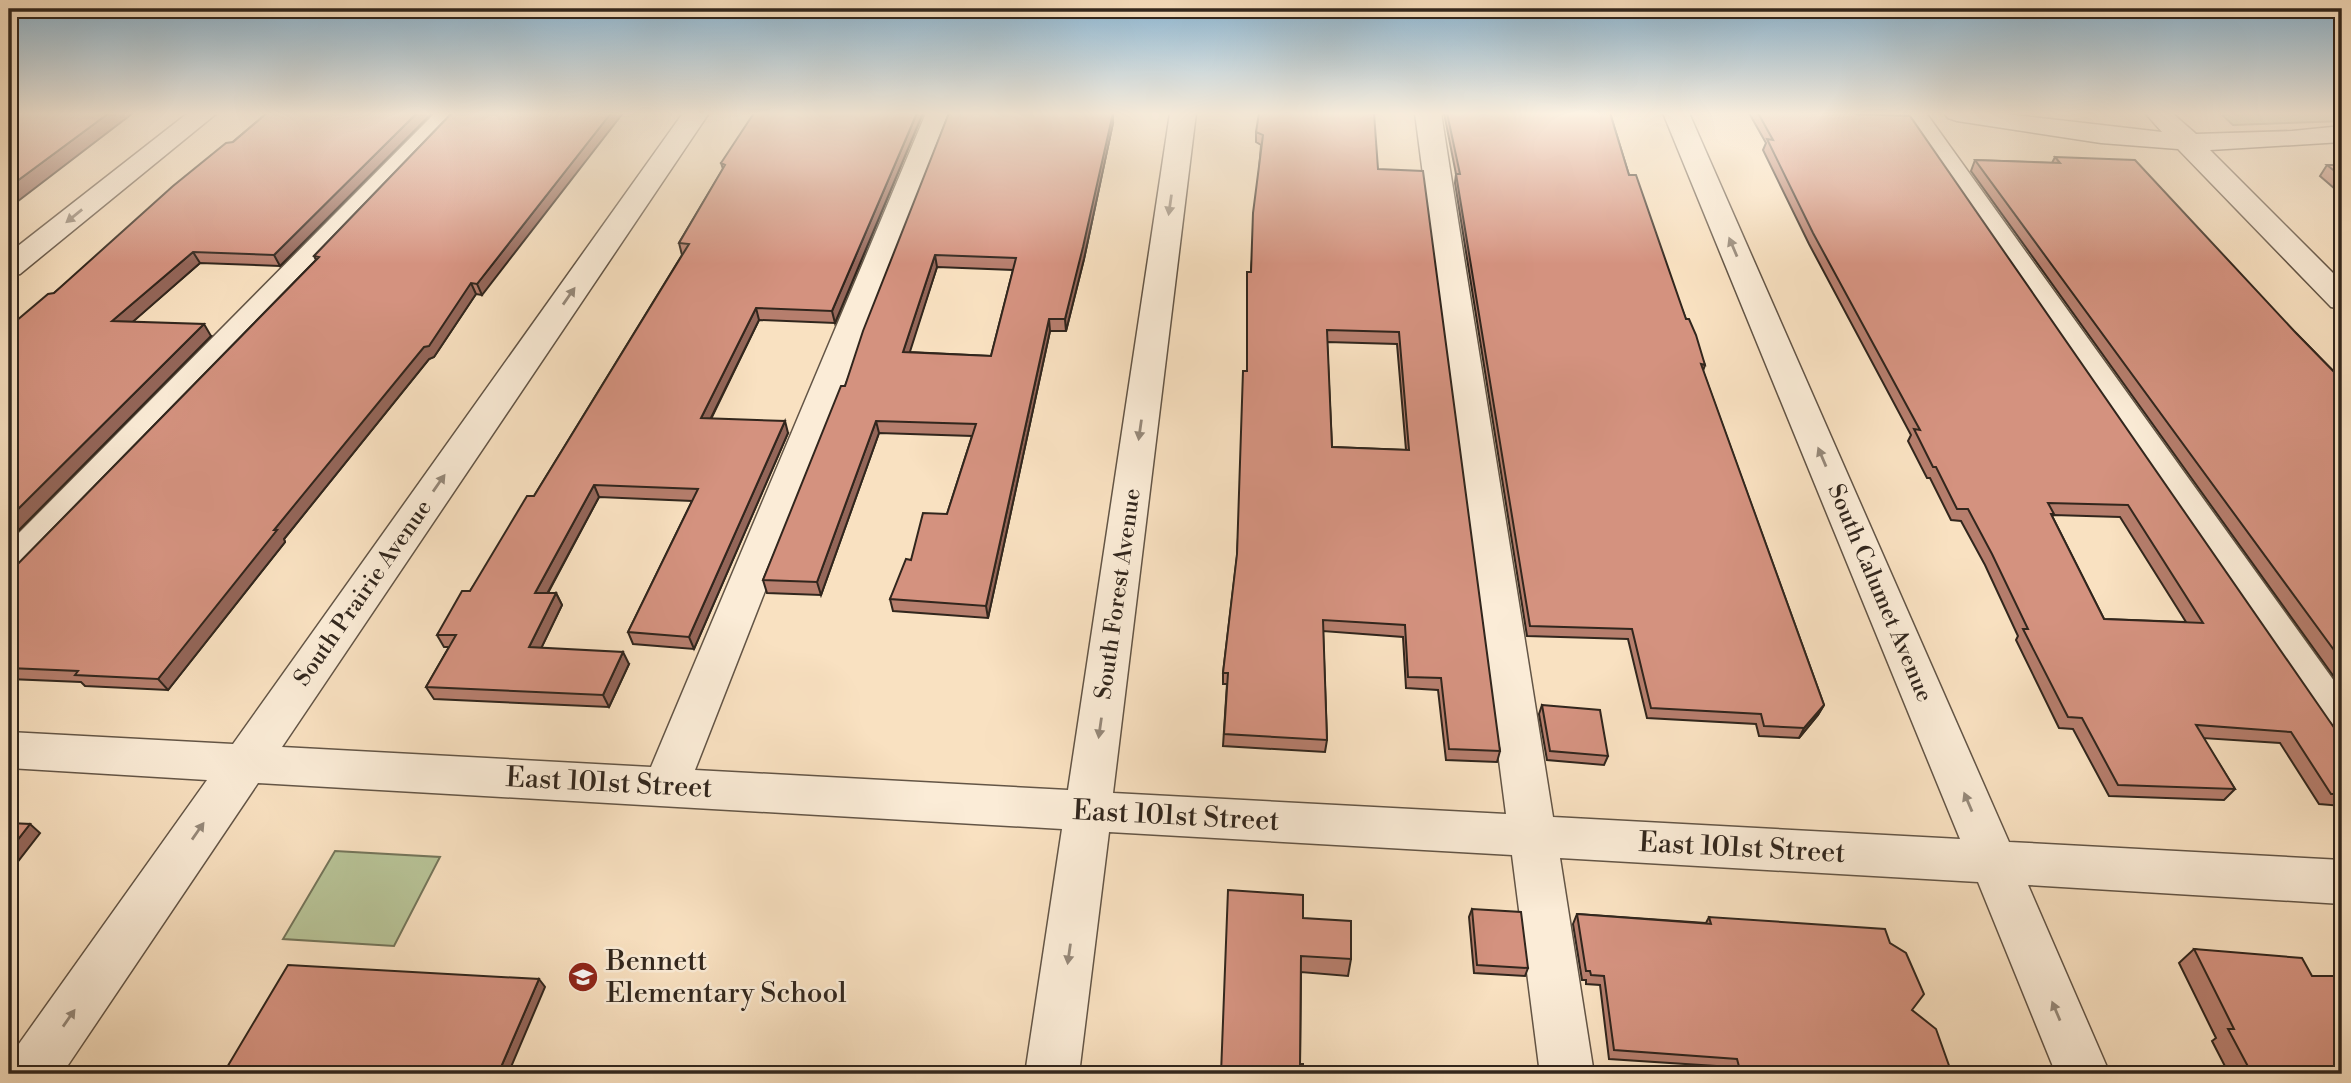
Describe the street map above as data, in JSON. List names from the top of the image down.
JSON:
{
  "streets": {
    "street": [
      "South Prairie Avenue",
      "South Calumet Avenue",
      "South Forest Avenue",
      "East 101st Street"
    ]
  },
  "crossings": [
    ["South Prairie Avenue", "East 101st Street"],
    ["South Calumet Avenue", "East 101st Street"],
    ["South Forest Avenue", "East 101st Street"]
  ],
  "places": {
    "school or university": ["Bennett Elementary School"]
  }
}
